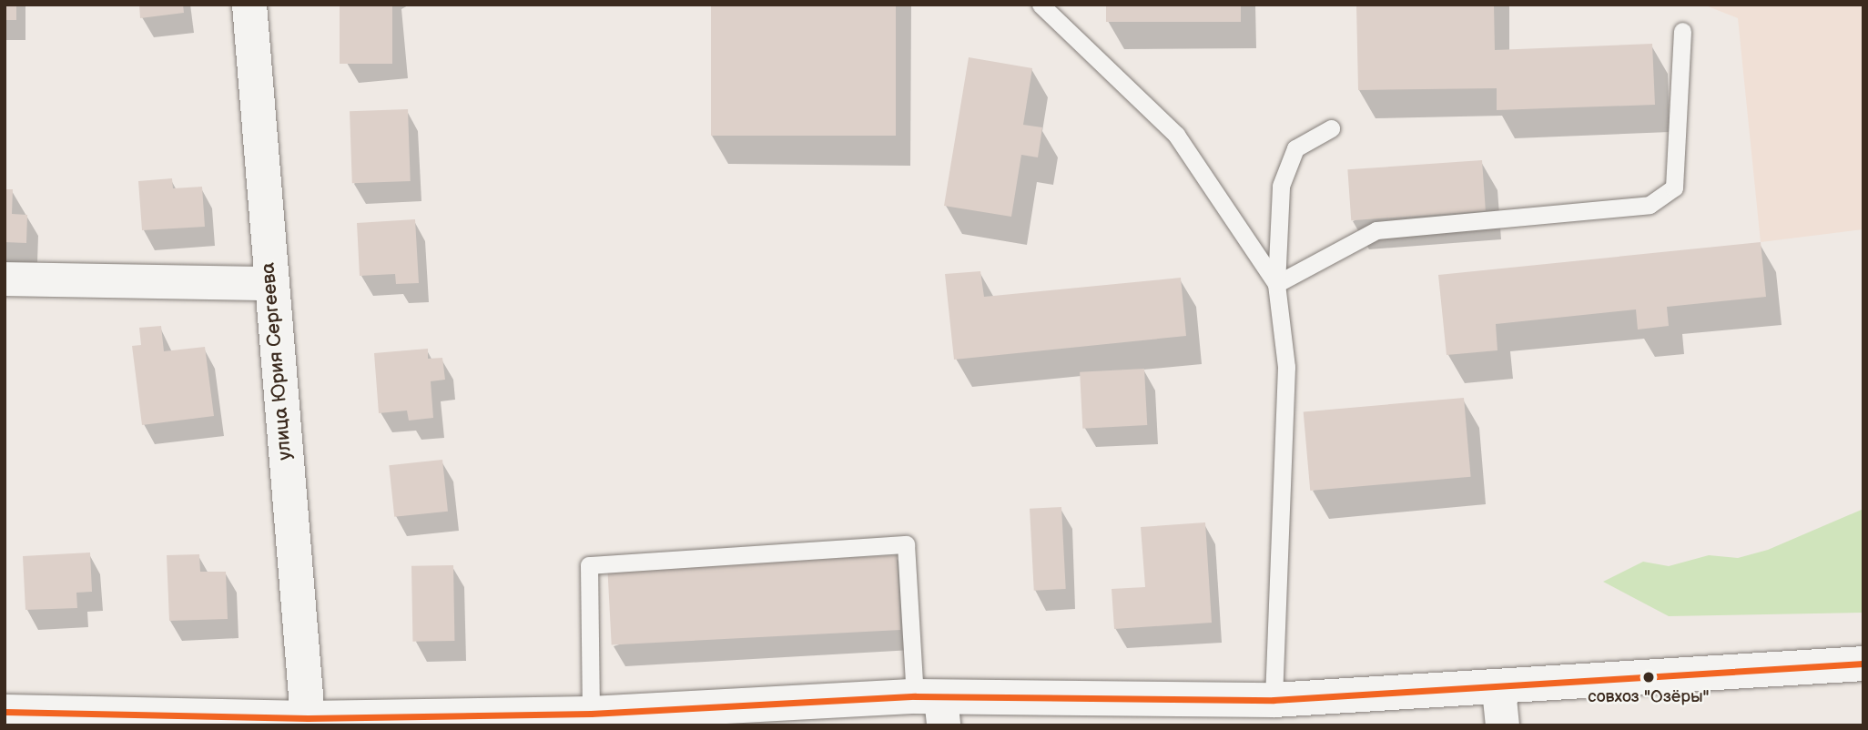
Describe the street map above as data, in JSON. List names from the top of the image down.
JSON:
{
  "streets": {
    "street": ["улица Юрия Сергеева"]
  },
  "places": ["совхоз \"Озёры\""]
}
